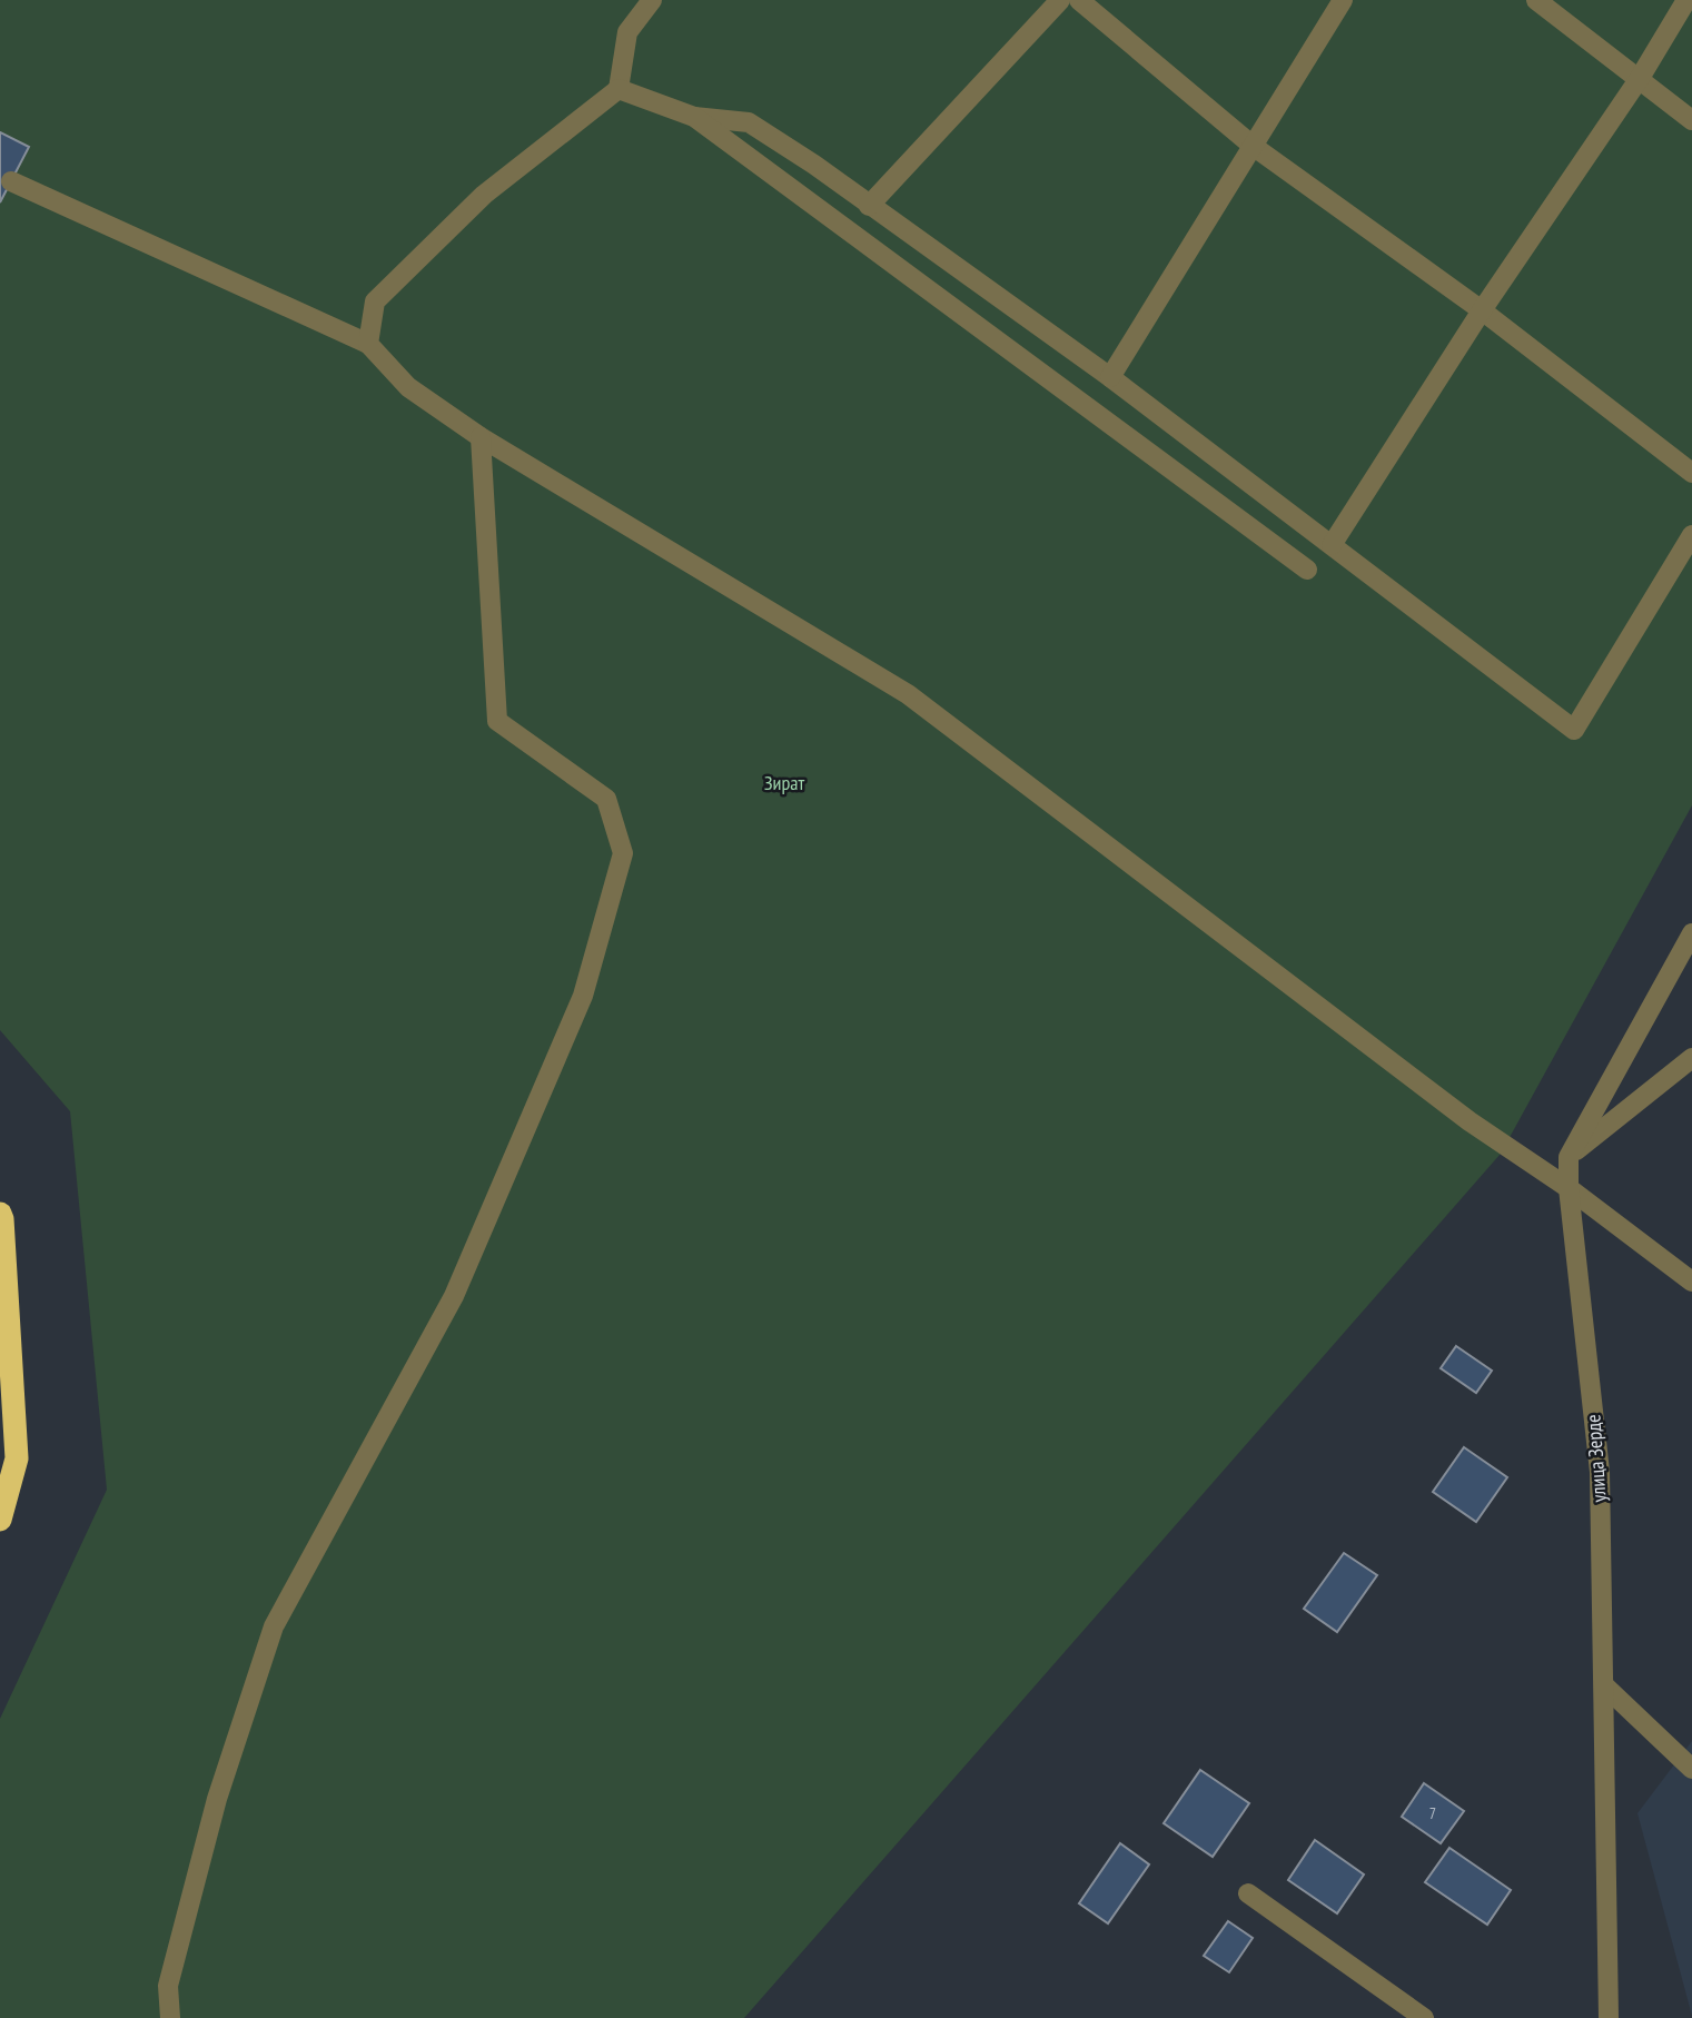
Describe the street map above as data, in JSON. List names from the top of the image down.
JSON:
{
  "streets": {
    "street": ["улица Зерде"]
  },
  "parks": ["Зират"],
  "house_numbers": ["7"]
}
